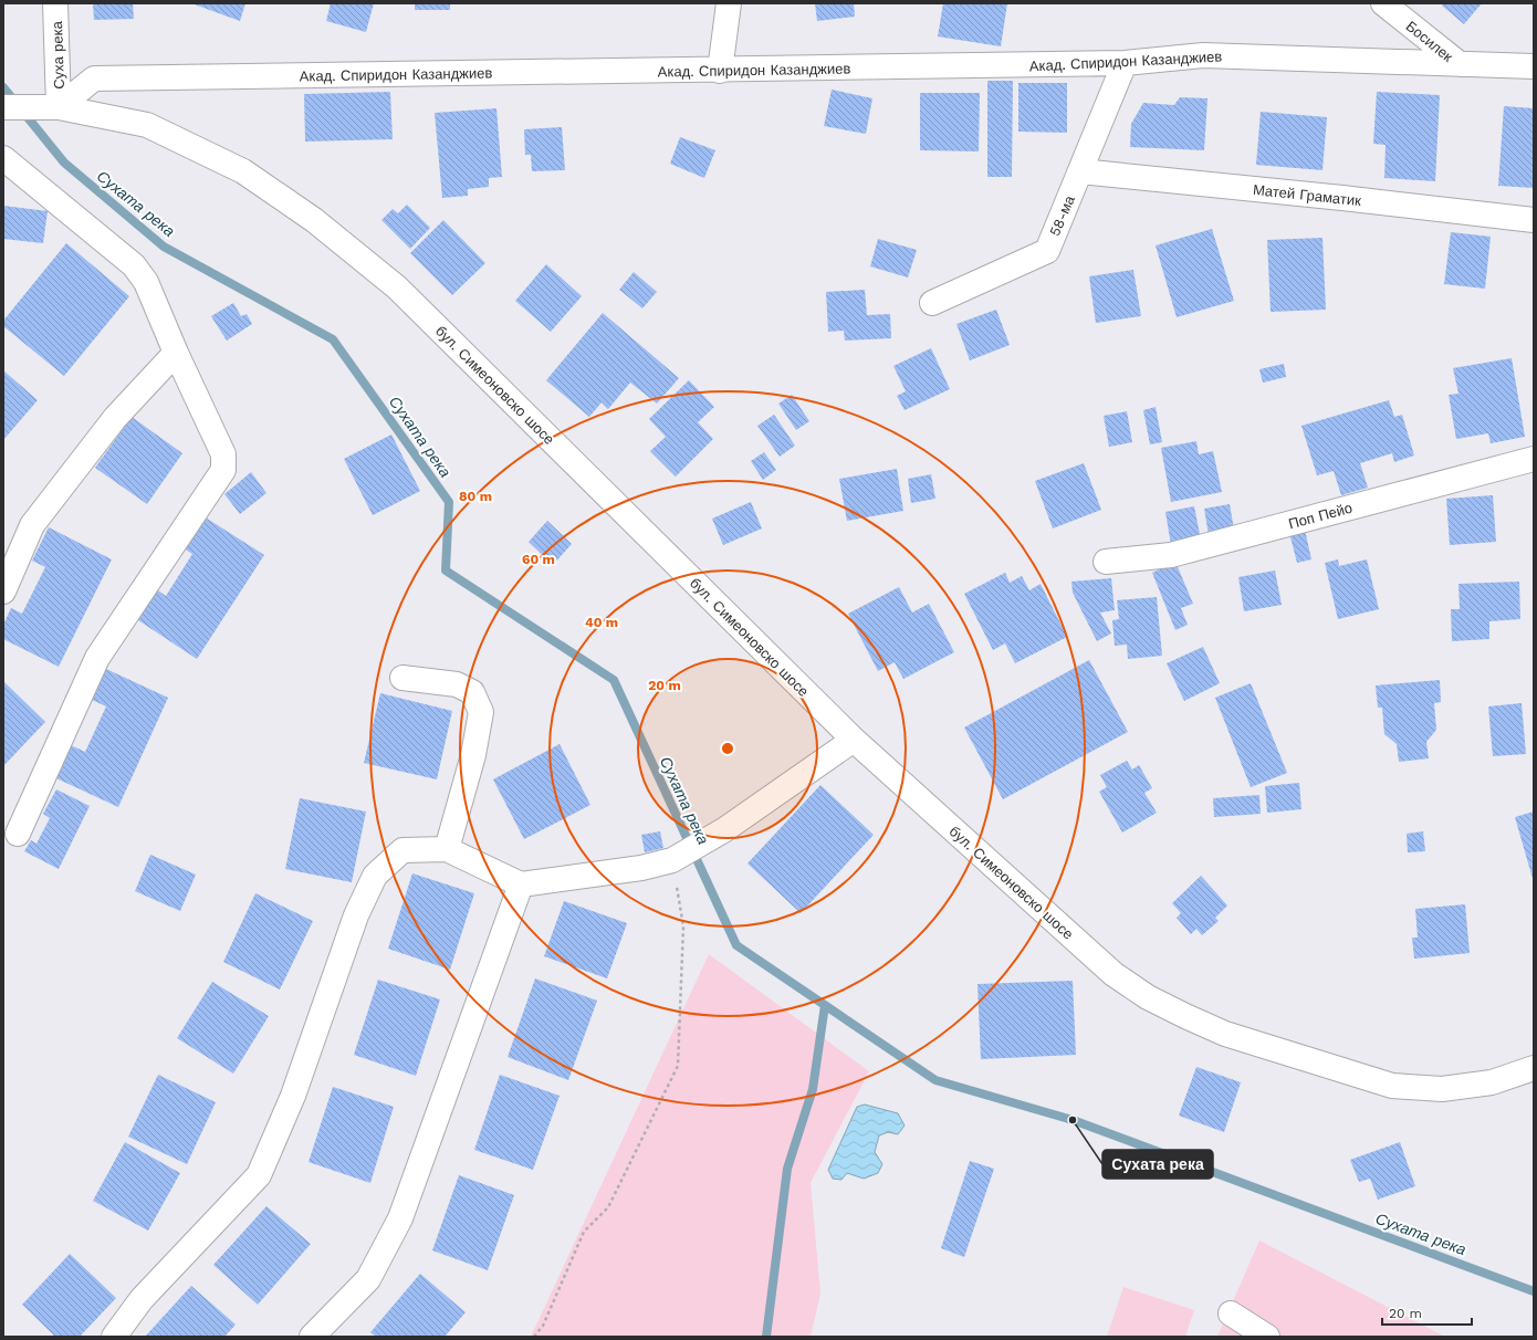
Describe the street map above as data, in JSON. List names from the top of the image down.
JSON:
{
  "streets": {
    "street": [
      "Босилек",
      "Суха река",
      "Акад. Спиридон Казанджиев",
      "Матей Граматик",
      "58-ма",
      "бул. Симеоновско шосе",
      "Поп Пейо"
    ]
  },
  "crossings": [
    ["Босилек", "Акад. Спиридон Казанджиев"],
    ["Суха река", "Акад. Спиридон Казанджиев"],
    ["Суха река", "бул. Симеоновско шосе"],
    ["Акад. Спиридон Казанджиев", "58-ма"],
    ["Акад. Спиридон Казанджиев", "бул. Симеоновско шосе"],
    ["Матей Граматик", "58-ма"]
  ],
  "water": ["Сухата река"],
  "places": ["Сухата река"],
  "scale_bar": "20 m",
  "rings": [
    "80 m",
    "60 m",
    "40 m",
    "20 m"
  ]
}
